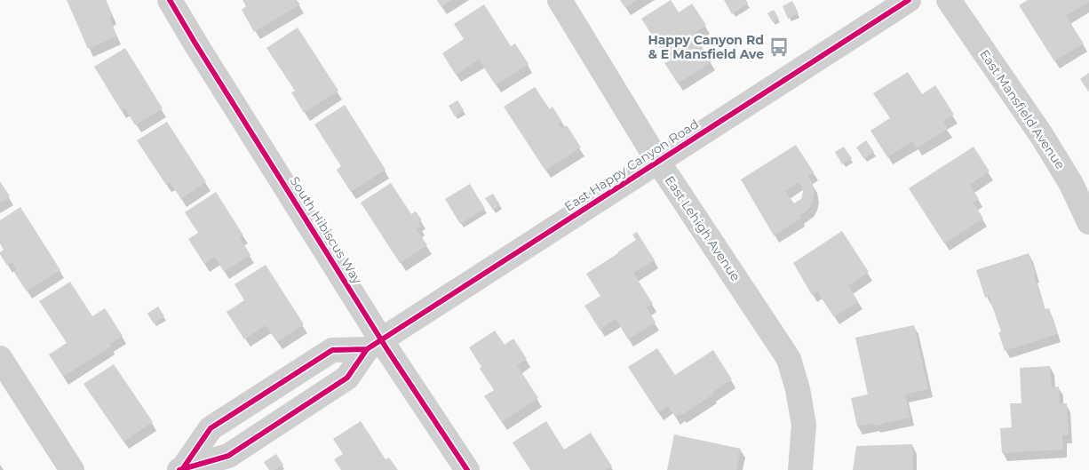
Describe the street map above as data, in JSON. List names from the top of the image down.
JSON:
{
  "streets": {
    "street": [
      "East Mansfield Avenue",
      "East Happy Canyon Road",
      "East Lehigh Avenue",
      "South Hibiscus Way"
    ]
  },
  "crossings": [
    ["East Happy Canyon Road", "East Lehigh Avenue"],
    ["East Happy Canyon Road", "South Hibiscus Way"]
  ],
  "places": {
    "bus stop": ["Happy Canyon Rd & E Mansfield Ave"]
  }
}
